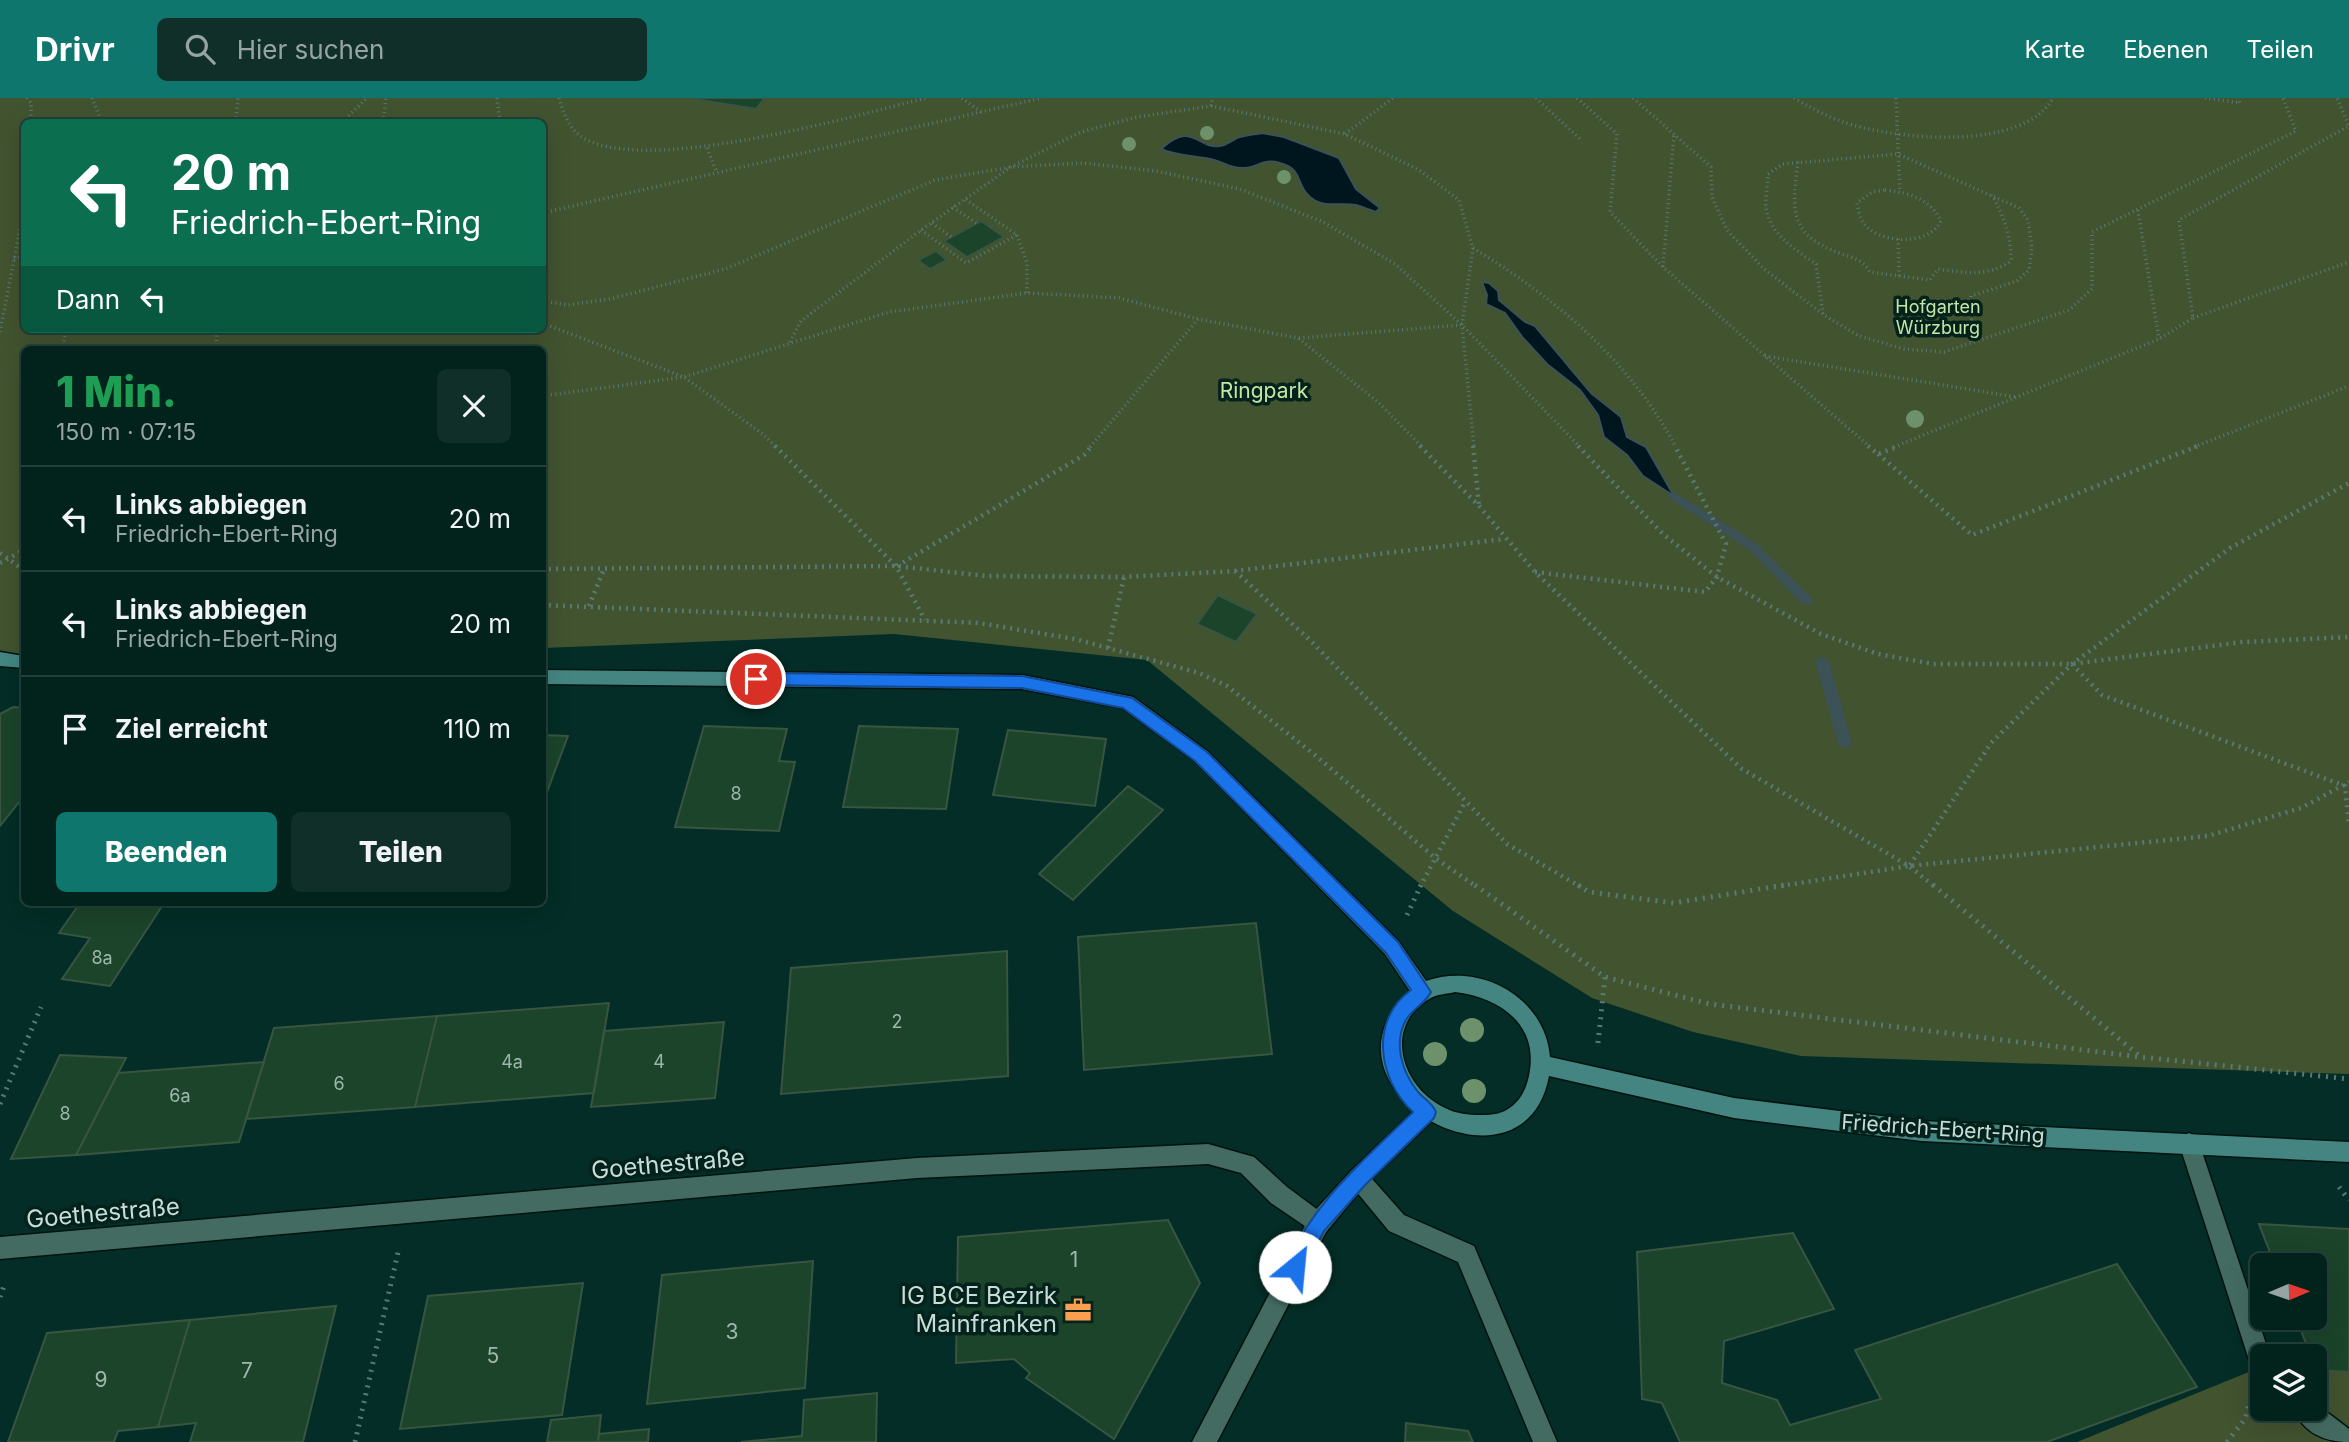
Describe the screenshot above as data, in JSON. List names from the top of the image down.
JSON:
{
  "streets": {
    "main road": ["Friedrich-Ebert-Ring"],
    "street": ["Goethestraße"]
  },
  "parks": ["Hofgarten Würzburg", "Ringpark"],
  "places": {
    "office": ["IG BCE Bezirk Mainfranken"]
  },
  "house_numbers": [
    "8",
    "8a",
    "2",
    "4a",
    "4",
    "6",
    "6a",
    "8",
    "1",
    "3",
    "5",
    "7",
    "9"
  ],
  "north": "right",
  "page": {
    "header": "Drivr",
    "search": "Hier suchen",
    "nav": ["Karte", "Ebenen", "Teilen"],
    "turn": ["20 m", "Friedrich-Ebert-Ring"],
    "then": "Dann",
    "heading": ["1 Min.", "150 m · 07:15"],
    "list": [
      {
        "name": "Links abbiegen",
        "note": "Friedrich-Ebert-Ring",
        "value": "20 m"
      },
      {
        "name": "Links abbiegen",
        "note": "Friedrich-Ebert-Ring",
        "value": "20 m"
      },
      {
        "name": "Ziel erreicht",
        "value": "110 m"
      }
    ],
    "buttons": ["Beenden", "Teilen"]
  }
}
